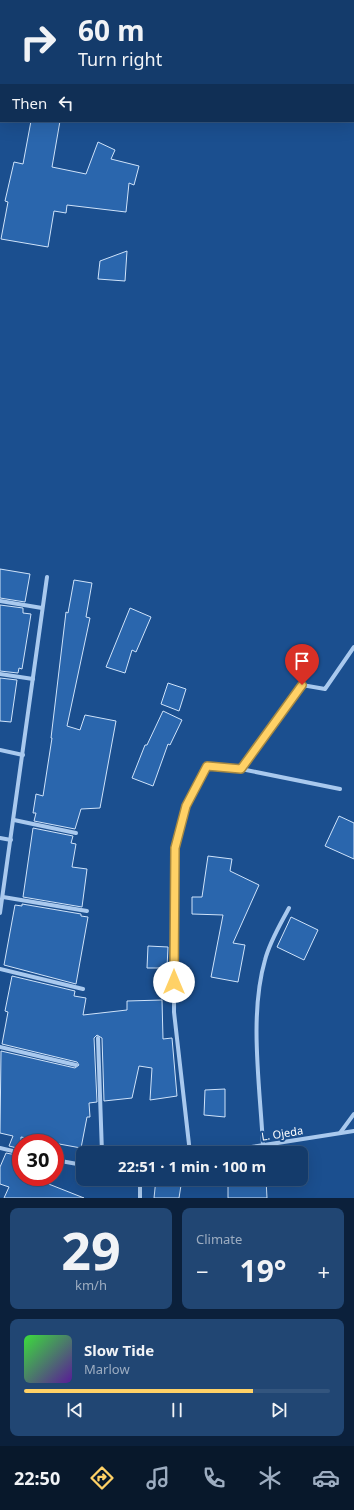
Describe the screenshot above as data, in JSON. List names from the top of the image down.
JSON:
{
  "streets": {
    "street": ["L. Ojeda"]
  },
  "page": {
    "turn": ["60 m", "Turn right"],
    "then": "Then",
    "limit": "30",
    "trip": "22:51 · 1 min · 100 m",
    "tile": [
      ["29", "km/h"],
      "Climate"
    ],
    "heat": ["−", "19°", "+"],
    "song": ["Slow Tide", "Marlow"],
    "tabs": "22:50"
  }
}
